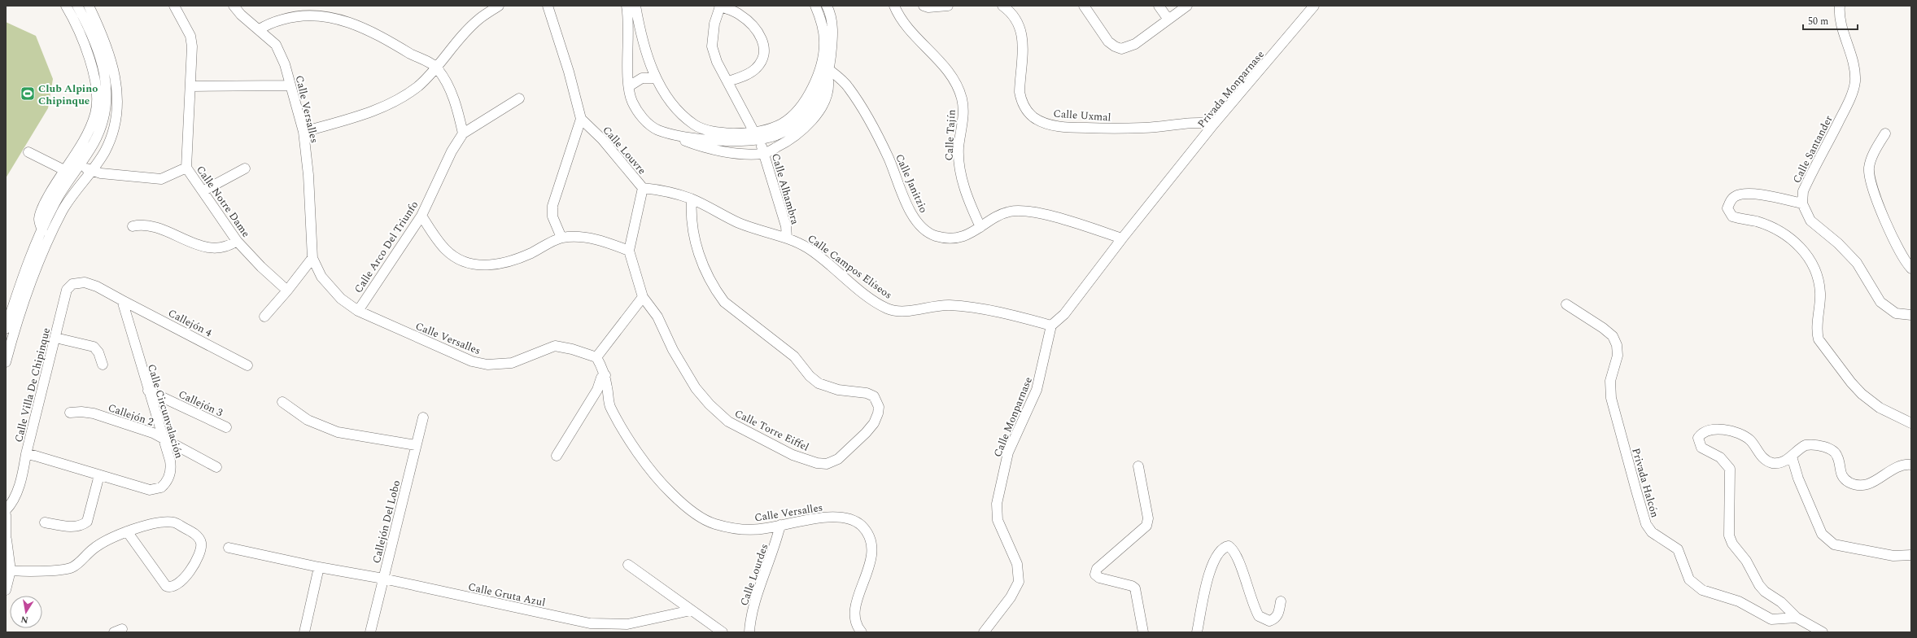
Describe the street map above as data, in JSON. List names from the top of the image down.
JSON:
{
  "streets": {
    "street": [
      "Privada Monparnase",
      "Calle Versalles",
      "Calle Uxmal",
      "Calle Tajín",
      "Calle Santander",
      "Calle Louvre",
      "Calle Janitzio",
      "Calle Alhambra",
      "Calle Notre Dame",
      "Calle Arco Del Triunfo",
      "Calle Campos Elíseos",
      "Callejón 4",
      "Calle Villa De Chipinque",
      "Callejón 3",
      "Calle Circunvalación",
      "Callejón 2",
      "Calle Monparnase",
      "Calle Torre Eiffel",
      "Privada Halcón",
      "Callejón Del Lobo",
      "Calle Lourdes",
      "Calle Gruta Azul"
    ]
  },
  "crossings": [
    ["Privada Monparnase", "Calle Uxmal"],
    ["Privada Monparnase", "Calle Janitzio"],
    ["Calle Versalles", "Calle Arco Del Triunfo"],
    ["Calle Versalles", "Calle Lourdes"],
    ["Calle Tajín", "Calle Janitzio"],
    ["Calle Louvre", "Calle Campos Elíseos"],
    ["Calle Louvre", "Calle Torre Eiffel"],
    ["Calle Alhambra", "Calle Campos Elíseos"],
    ["Calle Campos Elíseos", "Calle Monparnase"],
    ["Calle Campos Elíseos", "Calle Torre Eiffel"],
    ["Callejón 4", "Calle Villa De Chipinque"],
    ["Callejón 4", "Calle Circunvalación"],
    ["Calle Villa De Chipinque", "Calle Circunvalación"],
    ["Callejón 3", "Calle Circunvalación"],
    ["Calle Circunvalación", "Callejón 2"],
    ["Callejón Del Lobo", "Calle Gruta Azul"]
  ],
  "places": {
    "sports": ["Club Alpino Chipinque"]
  },
  "scale_bar": "50 m",
  "north": "bottom"
}
